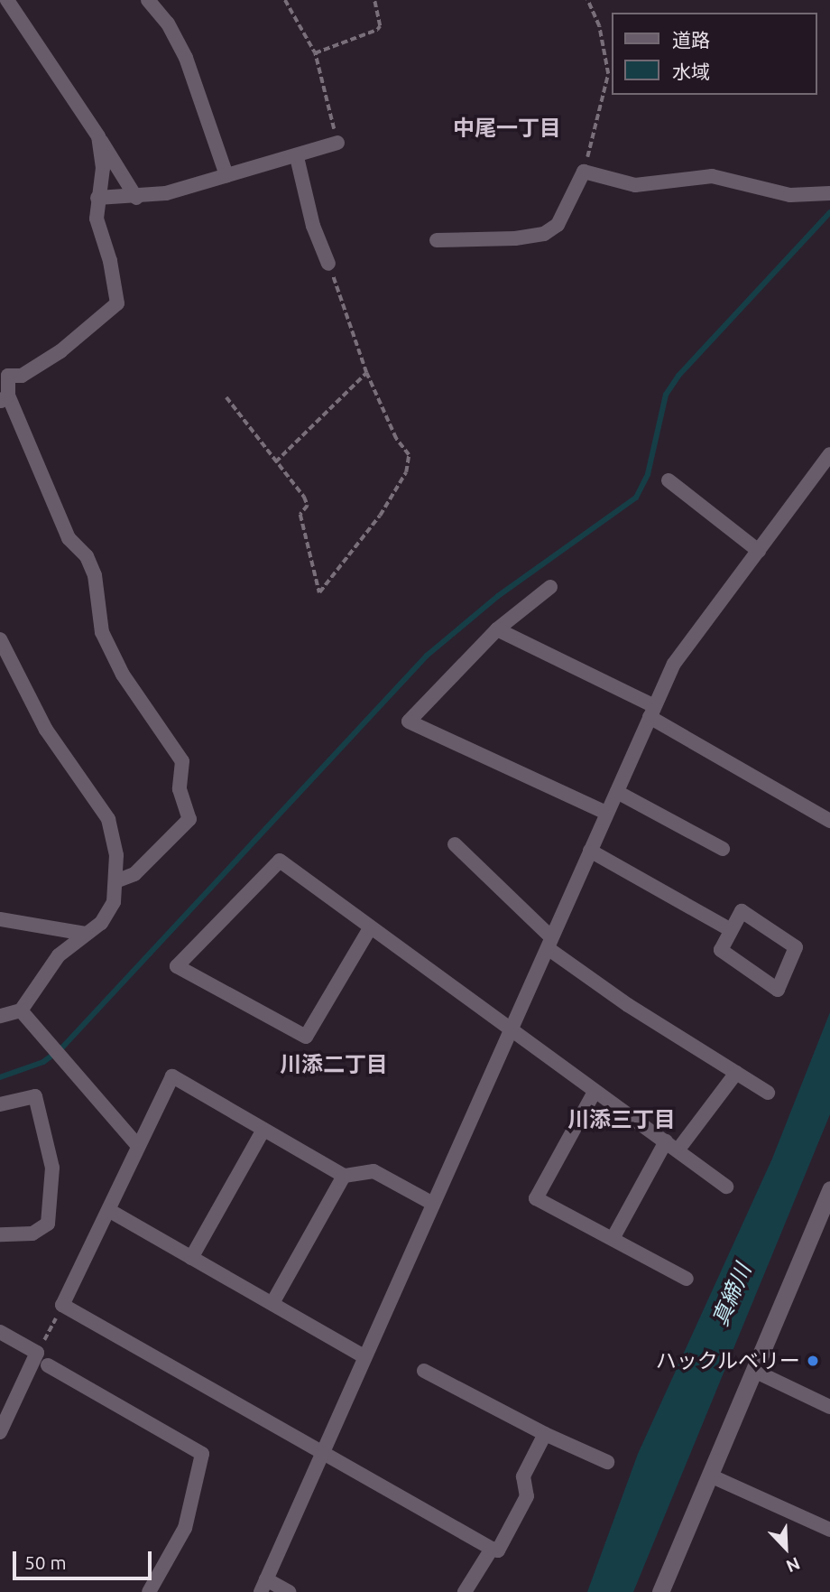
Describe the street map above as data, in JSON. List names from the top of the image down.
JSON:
{
  "districts": ["中尾一丁目", "川添二丁目", "川添三丁目"],
  "water": ["真締川"],
  "places": ["ハックルベリー"],
  "legend": ["道路", "水域"],
  "scale_bar": "50 m",
  "north": "bottom right"
}
